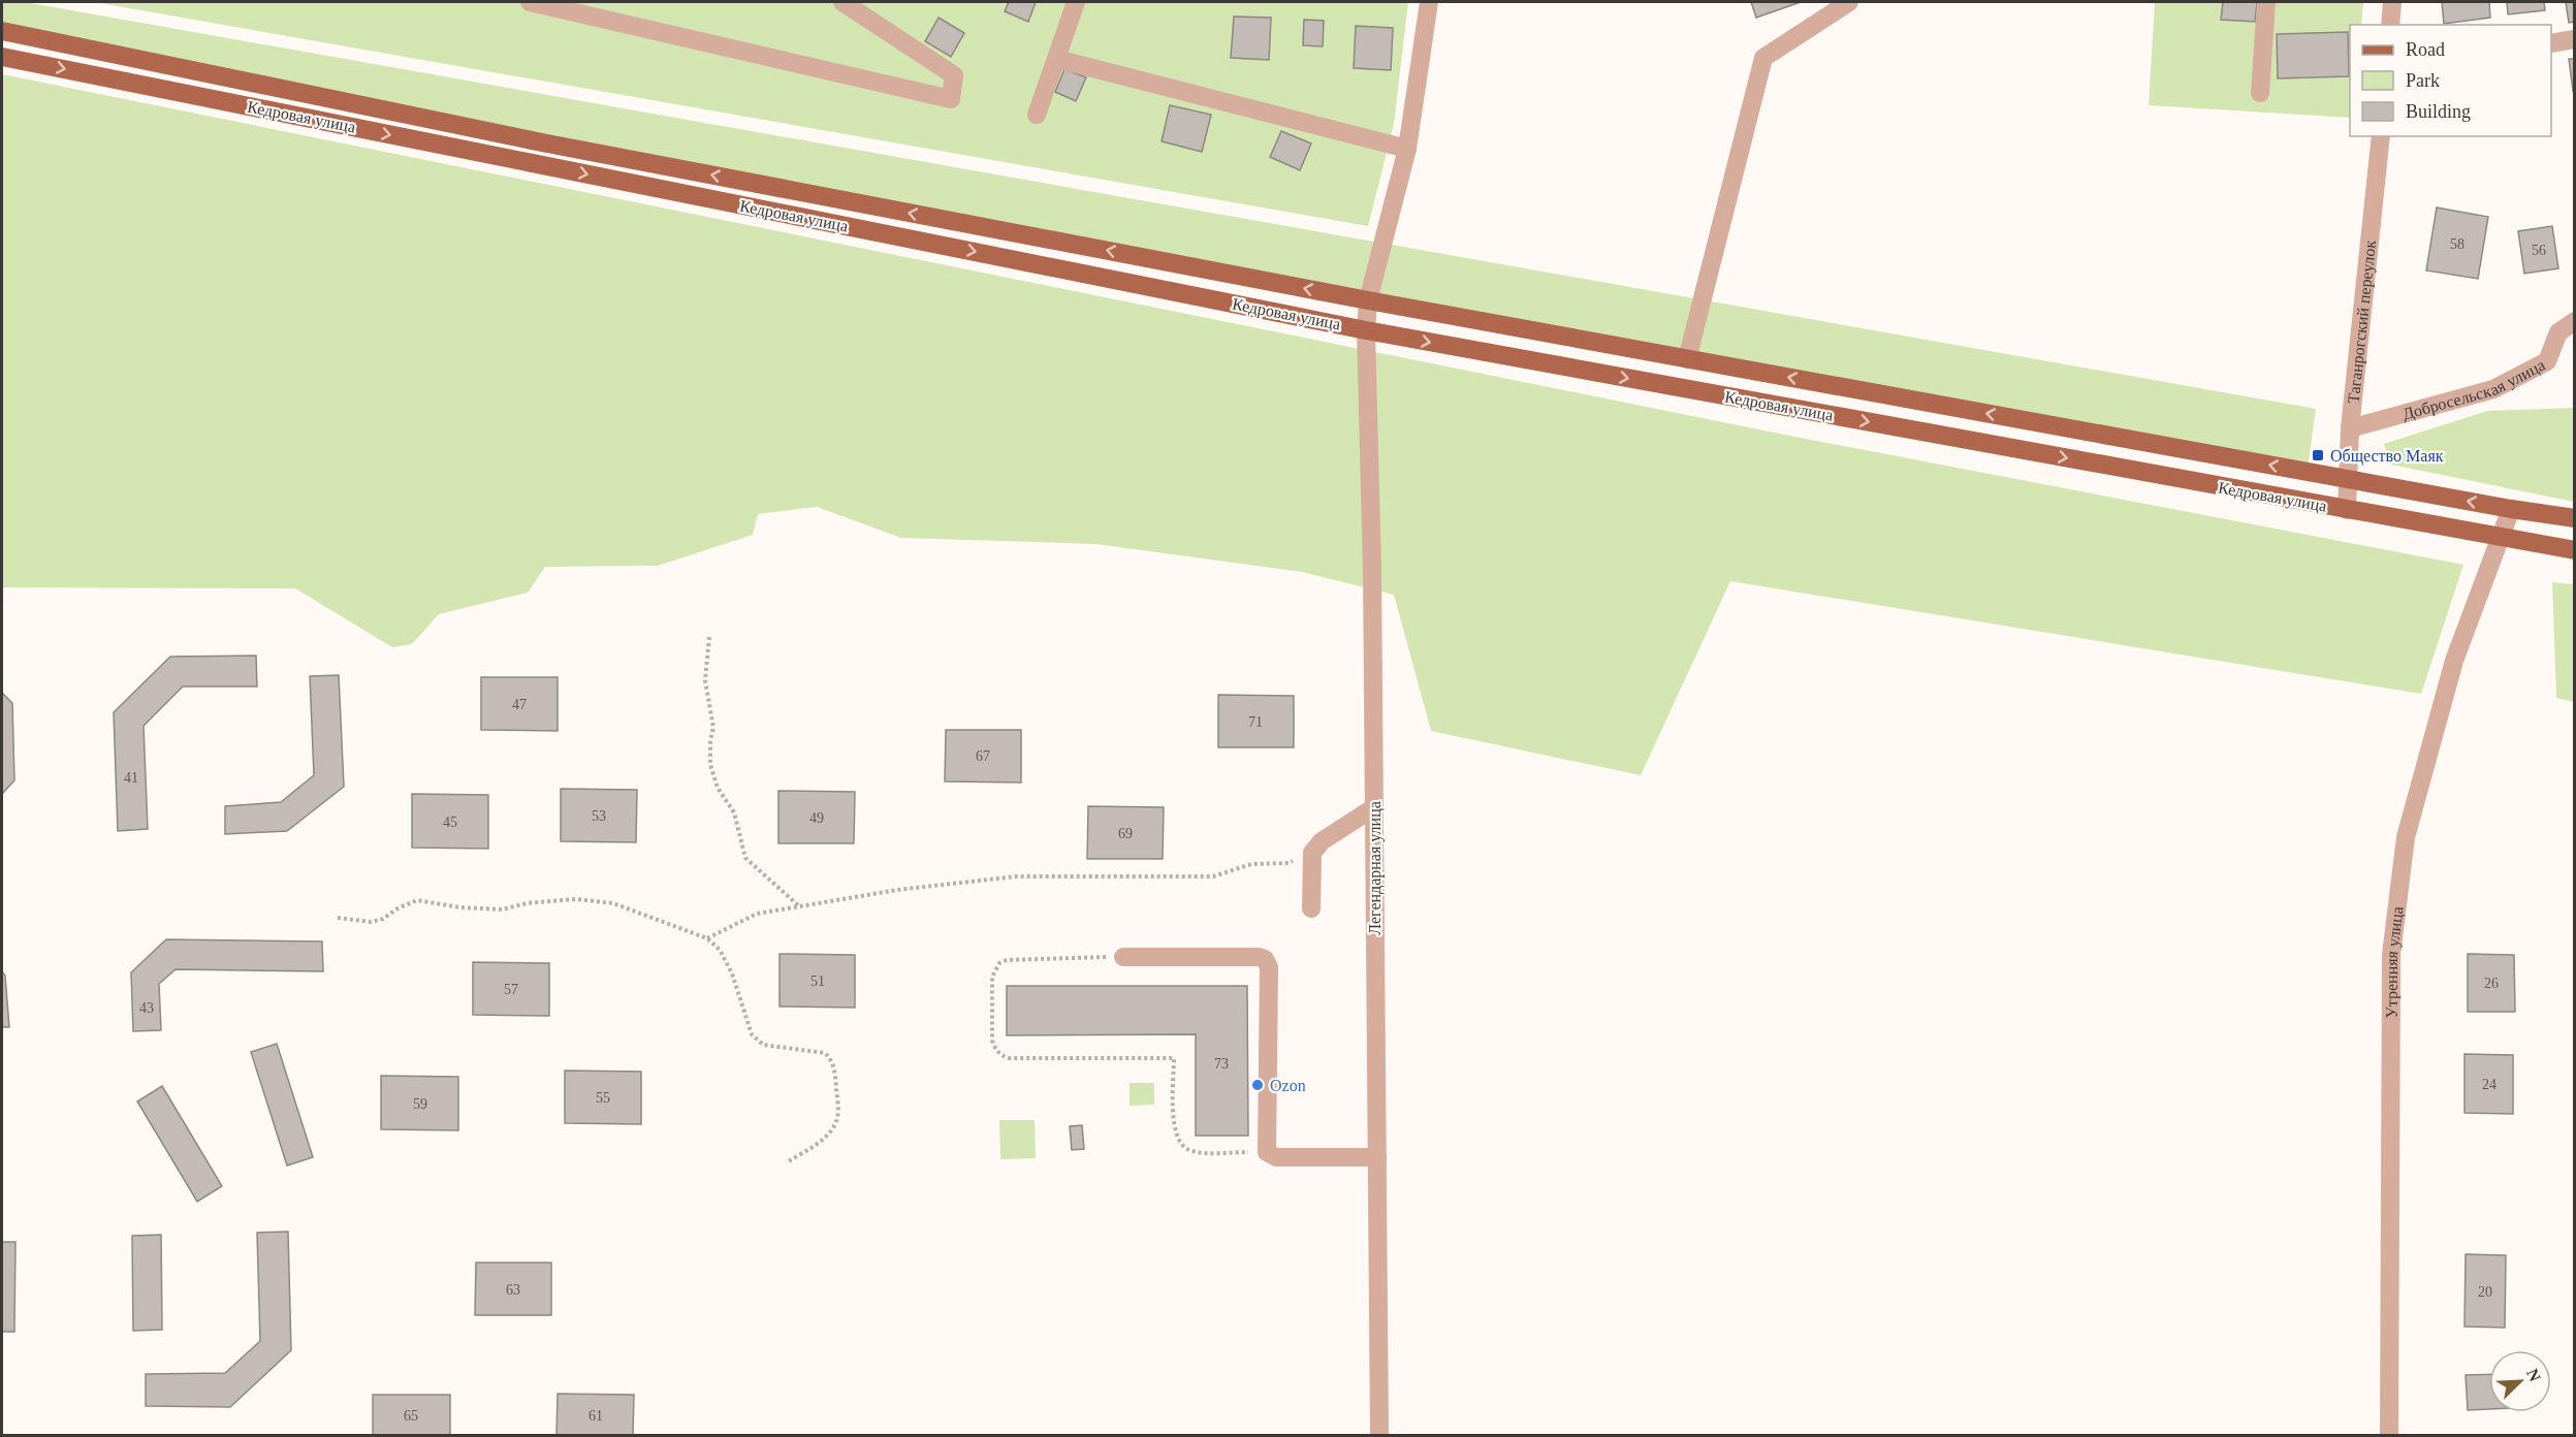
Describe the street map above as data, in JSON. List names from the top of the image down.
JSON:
{
  "streets": {
    "main road": ["Кедровая улица"],
    "street": [
      "Таганрогский переулок",
      "Добросельская улица",
      "Легендарная улица",
      "Утренняя улица"
    ]
  },
  "crossings": [
    ["Кедровая улица", "Таганрогский переулок"],
    ["Кедровая улица", "Легендарная улица"],
    ["Кедровая улица", "Утренняя улица"],
    ["Таганрогский переулок", "Добросельская улица"]
  ],
  "places": {
    "transit": ["Общество Маяк"],
    "other": ["Ozon"]
  },
  "house_numbers": [
    "58",
    "56",
    "47",
    "71",
    "67",
    "41",
    "53",
    "49",
    "45",
    "69",
    "51",
    "26",
    "57",
    "43",
    "73",
    "24",
    "55",
    "59",
    "63",
    "20",
    "65",
    "61"
  ],
  "legend": ["Road", "Park", "Building"],
  "north": "top right"
}
